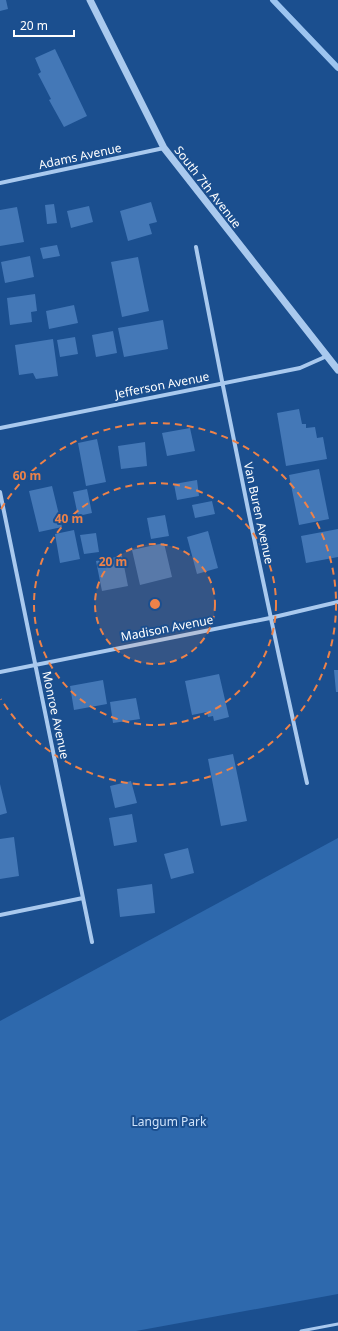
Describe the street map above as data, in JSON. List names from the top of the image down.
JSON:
{
  "streets": {
    "street": [
      "Adams Avenue",
      "South 7th Avenue",
      "Jefferson Avenue",
      "Van Buren Avenue",
      "Madison Avenue",
      "Monroe Avenue"
    ]
  },
  "crossings": [
    ["Adams Avenue", "South 7th Avenue"],
    ["South 7th Avenue", "Jefferson Avenue"],
    ["Jefferson Avenue", "Van Buren Avenue"],
    ["Van Buren Avenue", "Madison Avenue"],
    ["Madison Avenue", "Monroe Avenue"]
  ],
  "parks": ["Langum Park"],
  "scale_bar": "20 m",
  "rings": ["60 m", "40 m", "20 m"]
}
